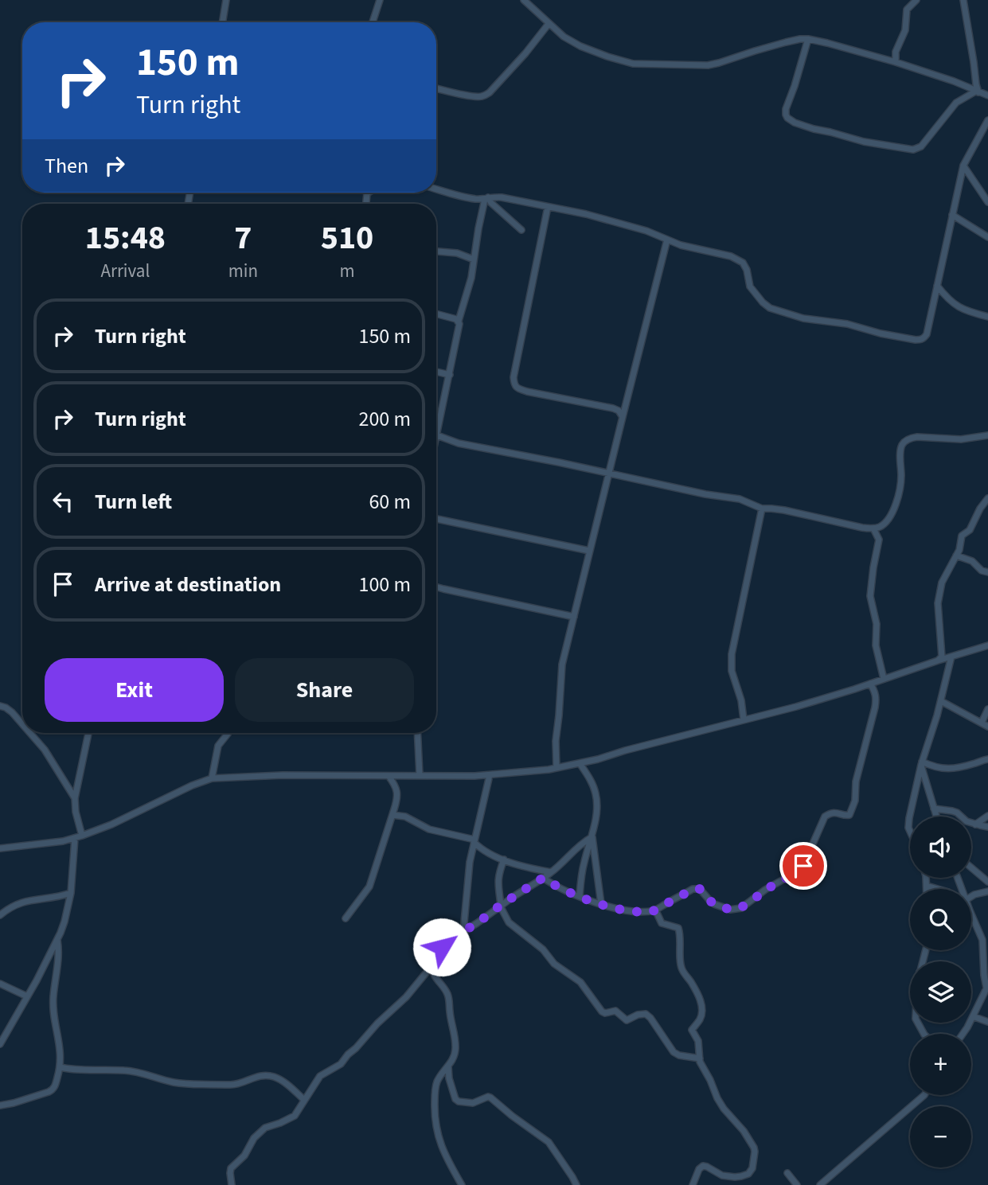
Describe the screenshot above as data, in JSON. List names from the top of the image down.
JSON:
{
  "page": {
    "turn": ["150 m", "Turn right"],
    "then": "Then",
    "eta": [
      "15:48",
      "Arrival",
      "7",
      "min",
      "510",
      "m"
    ],
    "list": [
      {
        "name": "Turn right",
        "value": "150 m"
      },
      {
        "name": "Turn right",
        "value": "200 m"
      },
      {
        "name": "Turn left",
        "value": "60 m"
      },
      {
        "name": "Arrive at destination",
        "value": "100 m"
      }
    ],
    "buttons": ["Exit", "Share"],
    "map_buttons": ["+", "−"]
  }
}
